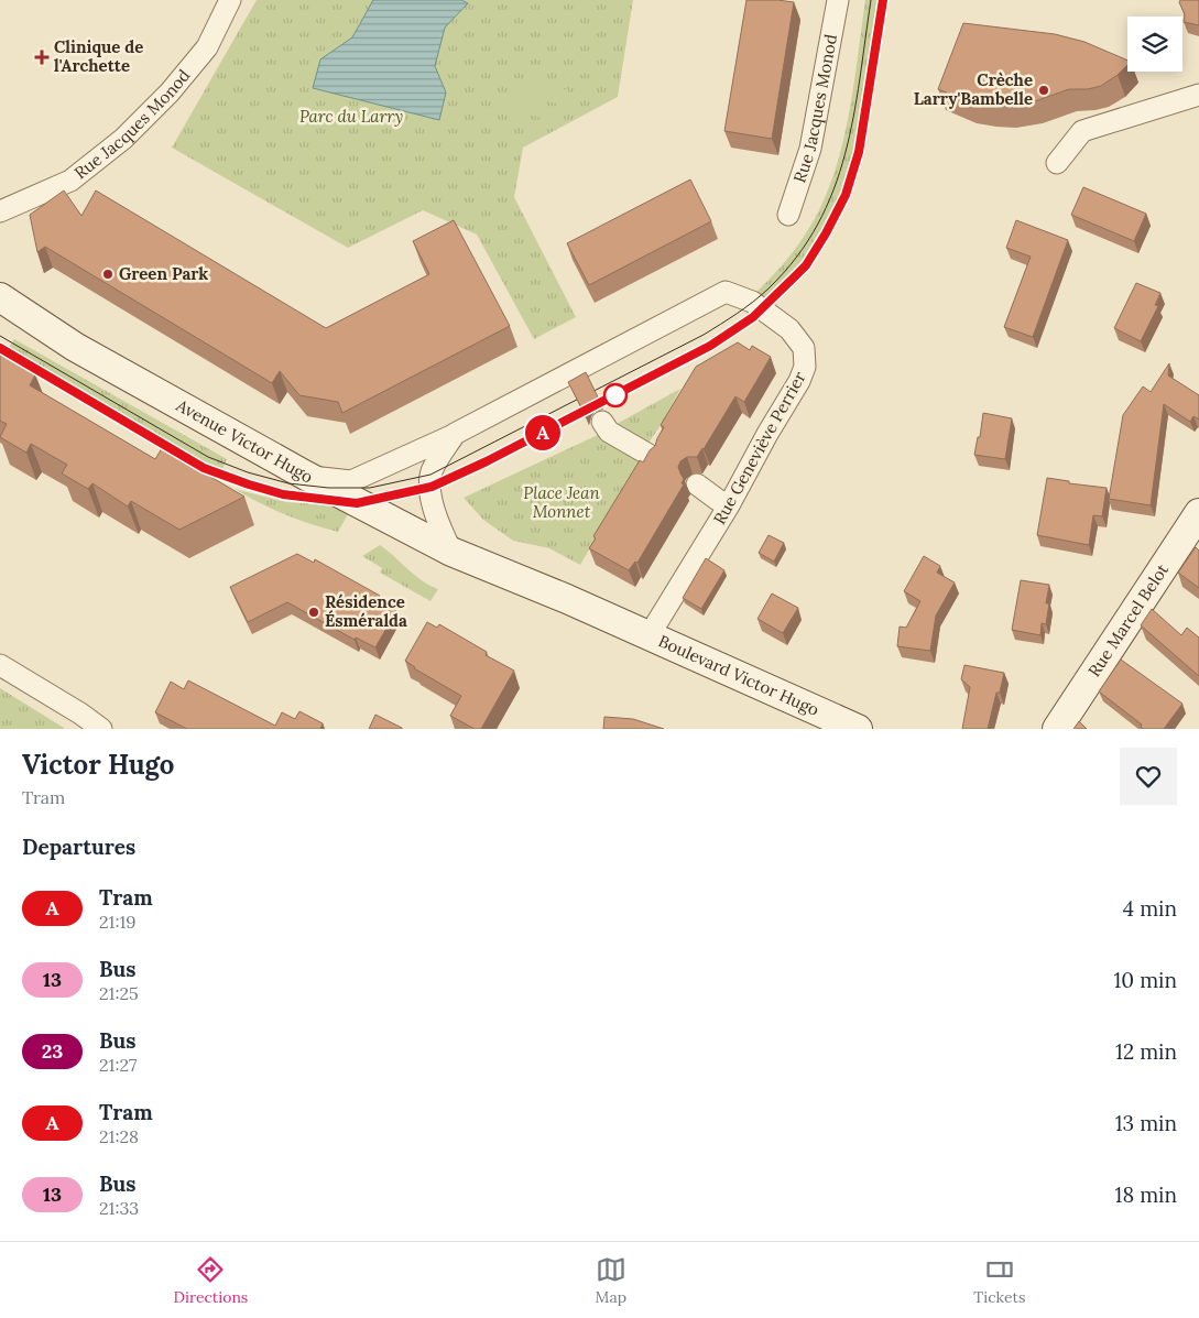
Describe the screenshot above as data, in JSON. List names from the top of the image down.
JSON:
{
  "streets": {
    "main road": ["Avenue Victor Hugo", "Rue Marcel Belot", "Boulevard Victor Hugo"],
    "street": ["Rue Jacques Monod", "Rue Geneviève Perrier"]
  },
  "crossings": [
    ["Avenue Victor Hugo", "Rue Geneviève Perrier"],
    ["Avenue Victor Hugo", "Boulevard Victor Hugo"],
    ["Rue Geneviève Perrier", "Boulevard Victor Hugo"]
  ],
  "parks": ["Parc du Larry", "Place Jean Monnet"],
  "places": {
    "health": ["Clinique de l'Archette"],
    "other": ["Crèche Larry'Bambelle", "Green Park", "Résidence Ésméralda"]
  },
  "lines": ["tram line A"],
  "page": {
    "on_map": "A",
    "heading": [
      ["Victor Hugo", "Tram"],
      "Departures"
    ],
    "list": [
      {
        "mark": "A",
        "name": "Tram",
        "note": "21:19",
        "value": "4 min"
      },
      {
        "mark": "13",
        "name": "Bus",
        "note": "21:25",
        "value": "10 min"
      },
      {
        "mark": "23",
        "name": "Bus",
        "note": "21:27",
        "value": "12 min"
      },
      {
        "mark": "A",
        "name": "Tram",
        "note": "21:28",
        "value": "13 min"
      },
      {
        "mark": "13",
        "name": "Bus",
        "note": "21:33",
        "value": "18 min"
      }
    ],
    "tabs": ["Directions", "Map", "Tickets"]
  }
}
